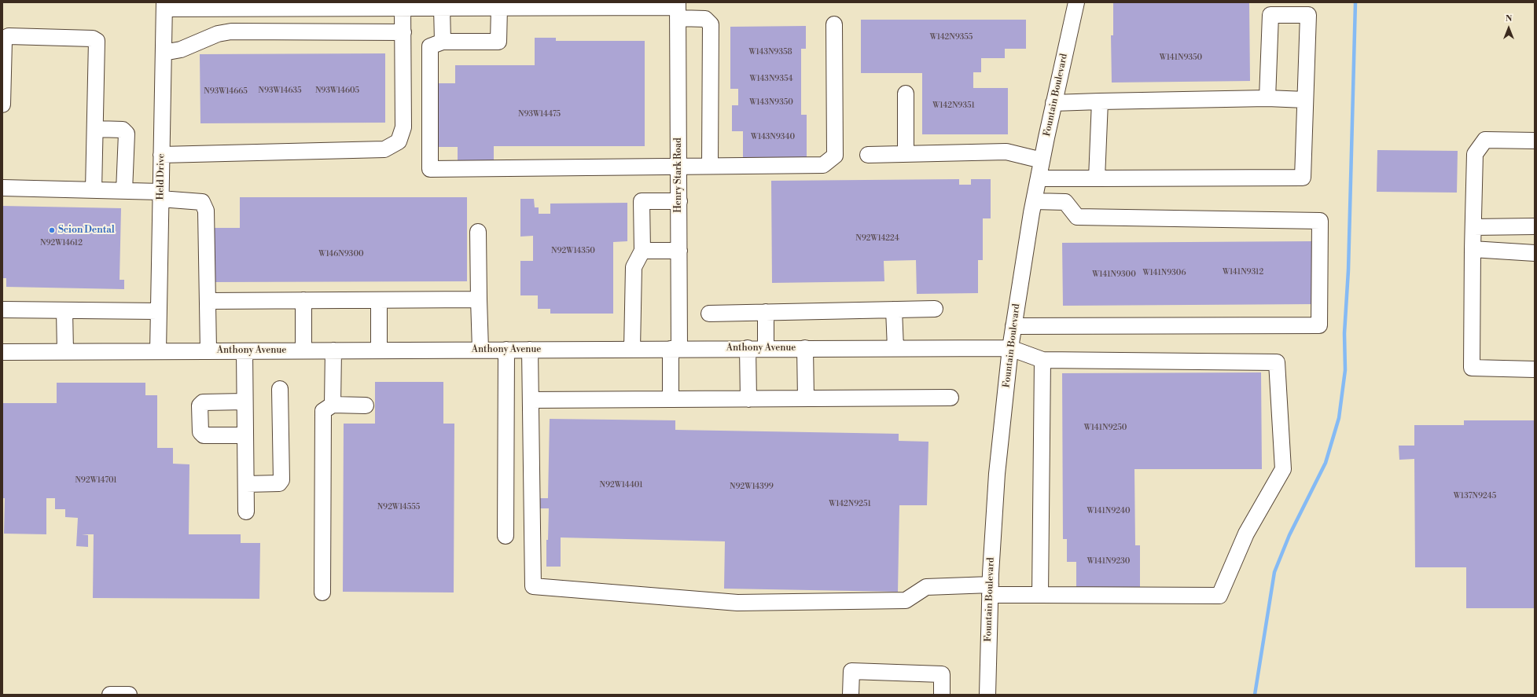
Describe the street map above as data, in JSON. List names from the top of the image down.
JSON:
{
  "streets": {
    "street": [
      "Fountain Boulevard",
      "Henry Stark Road",
      "Held Drive",
      "Anthony Avenue"
    ]
  },
  "crossings": [
    ["Fountain Boulevard", "Anthony Avenue"],
    ["Henry Stark Road", "Anthony Avenue"],
    ["Held Drive", "Anthony Avenue"]
  ],
  "places": ["Scion Dental"],
  "house_numbers": [
    "W142N9355",
    "W143N9358",
    "W141N9350",
    "W143N9354",
    "N93W14635",
    "N93W14605",
    "N93W14665",
    "W143N9350",
    "W142N9351",
    "N93W14475",
    "W143N9340",
    "N92W14224",
    "N92W14612",
    "N92W14350",
    "W146N9300",
    "W141N9312",
    "W141N9306",
    "W141N9300",
    "W141N9250",
    "N92W14701",
    "N92W14401",
    "N92W14399",
    "W137N9245",
    "W142N9251",
    "N92W14555",
    "W141N9240",
    "W141N9230"
  ],
  "north": "top"
}
